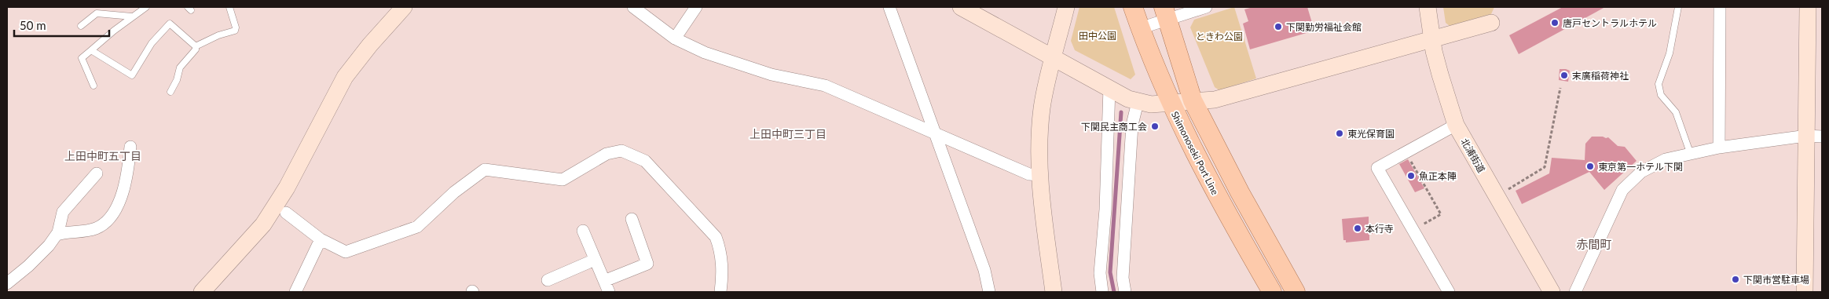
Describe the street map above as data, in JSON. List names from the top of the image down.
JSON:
{
  "streets": {
    "main road": ["Shimonoseki Port Line"],
    "street": ["北浦街道"]
  },
  "districts": ["上田中町三丁目", "上田中町五丁目", "赤間町"],
  "parks": ["田中公園", "ときわ公園"],
  "places": [
    "唐戸セントラルホテル",
    "下関勤労福祉会館",
    "末廣稲荷神社",
    "下関民主商工会",
    "東光保育園",
    "東京第一ホテル下関",
    "魚正本陣",
    "本行寺",
    "下関市営駐車場"
  ],
  "scale_bar": "50 m"
}
